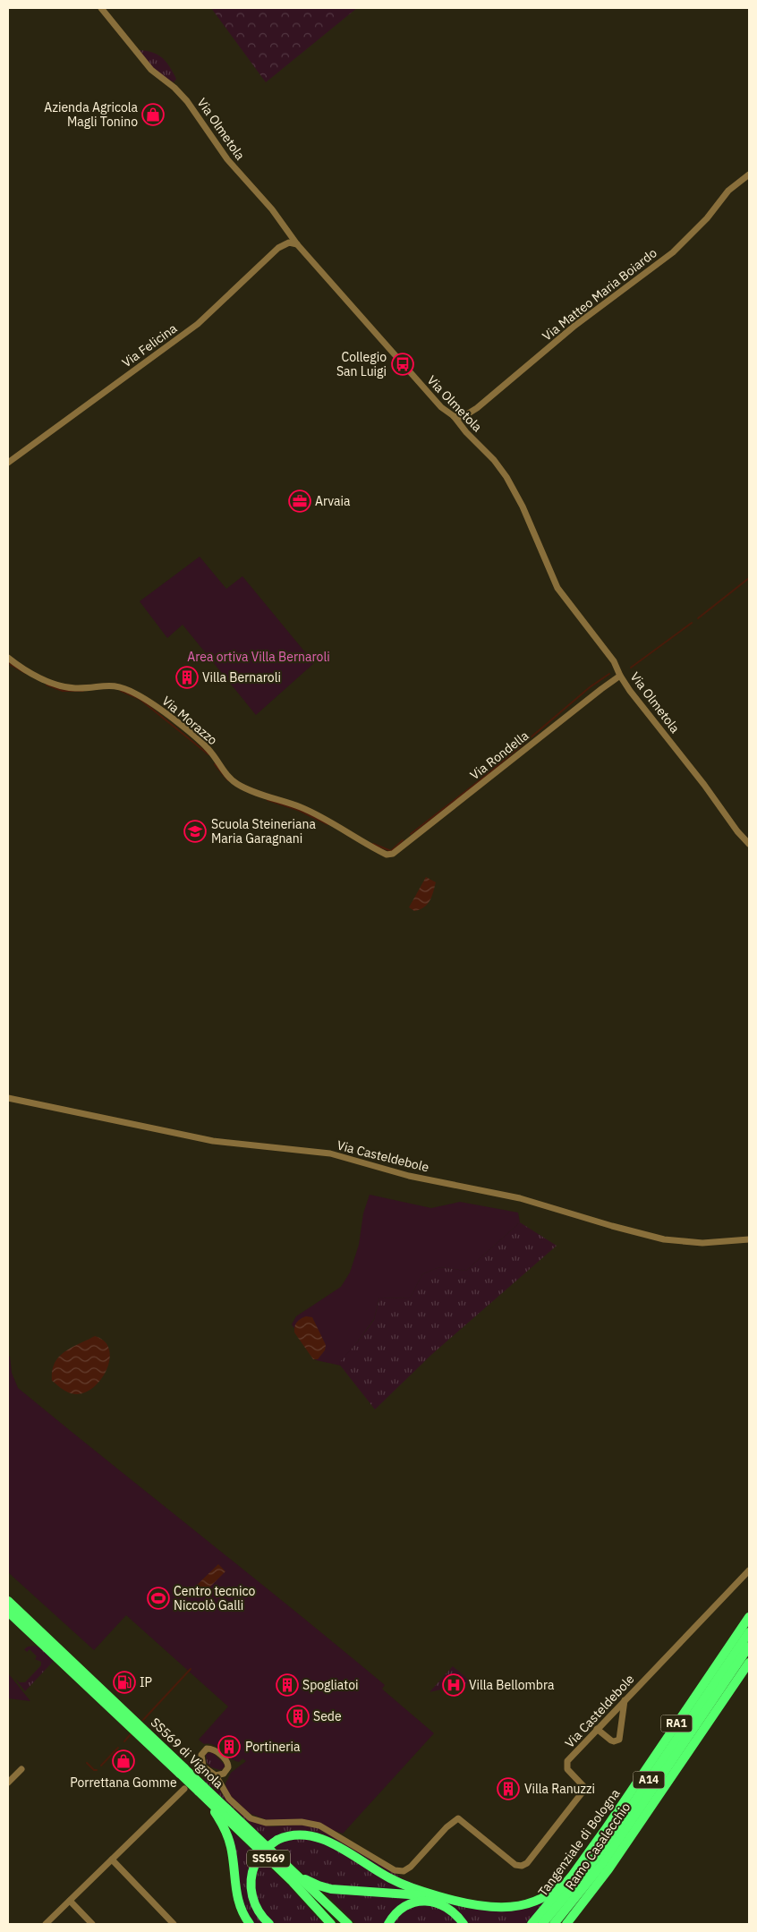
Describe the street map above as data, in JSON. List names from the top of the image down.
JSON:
{
  "streets": {
    "highway": [
      "RA1",
      "SS569 di Vignola",
      "A14",
      "Tangenziale di Bologna",
      "Ramo Casalecchio",
      "SS569"
    ],
    "street": [
      "Via Olmetola",
      "Via Matteo Maria Boiardo",
      "Via Felicina",
      "Via Morazzo",
      "Via Rondella",
      "Via Casteldebole"
    ]
  },
  "crossings": [
    ["Via Olmetola", "Via Matteo Maria Boiardo"],
    ["Via Olmetola", "Via Felicina"],
    ["Via Olmetola", "Via Rondella"],
    ["Via Morazzo", "Via Rondella"]
  ],
  "parks": ["Area ortiva Villa Bernaroli"],
  "places": {
    "shop": ["Azienda Agricola Magli Tonino", "Porrettana Gomme"],
    "bus stop": ["Collegio San Luigi"],
    "office": ["Arvaia"],
    "building": [
      "Villa Bernaroli",
      "Spogliatoi",
      "Sede",
      "Portineria",
      "Villa Ranuzzi"
    ],
    "school or university": ["Scuola Steineriana Maria Garagnani"],
    "sports": ["Centro tecnico Niccolò Galli"],
    "fuel station": ["IP"],
    "hospital": ["Villa Bellombra"]
  }
}
